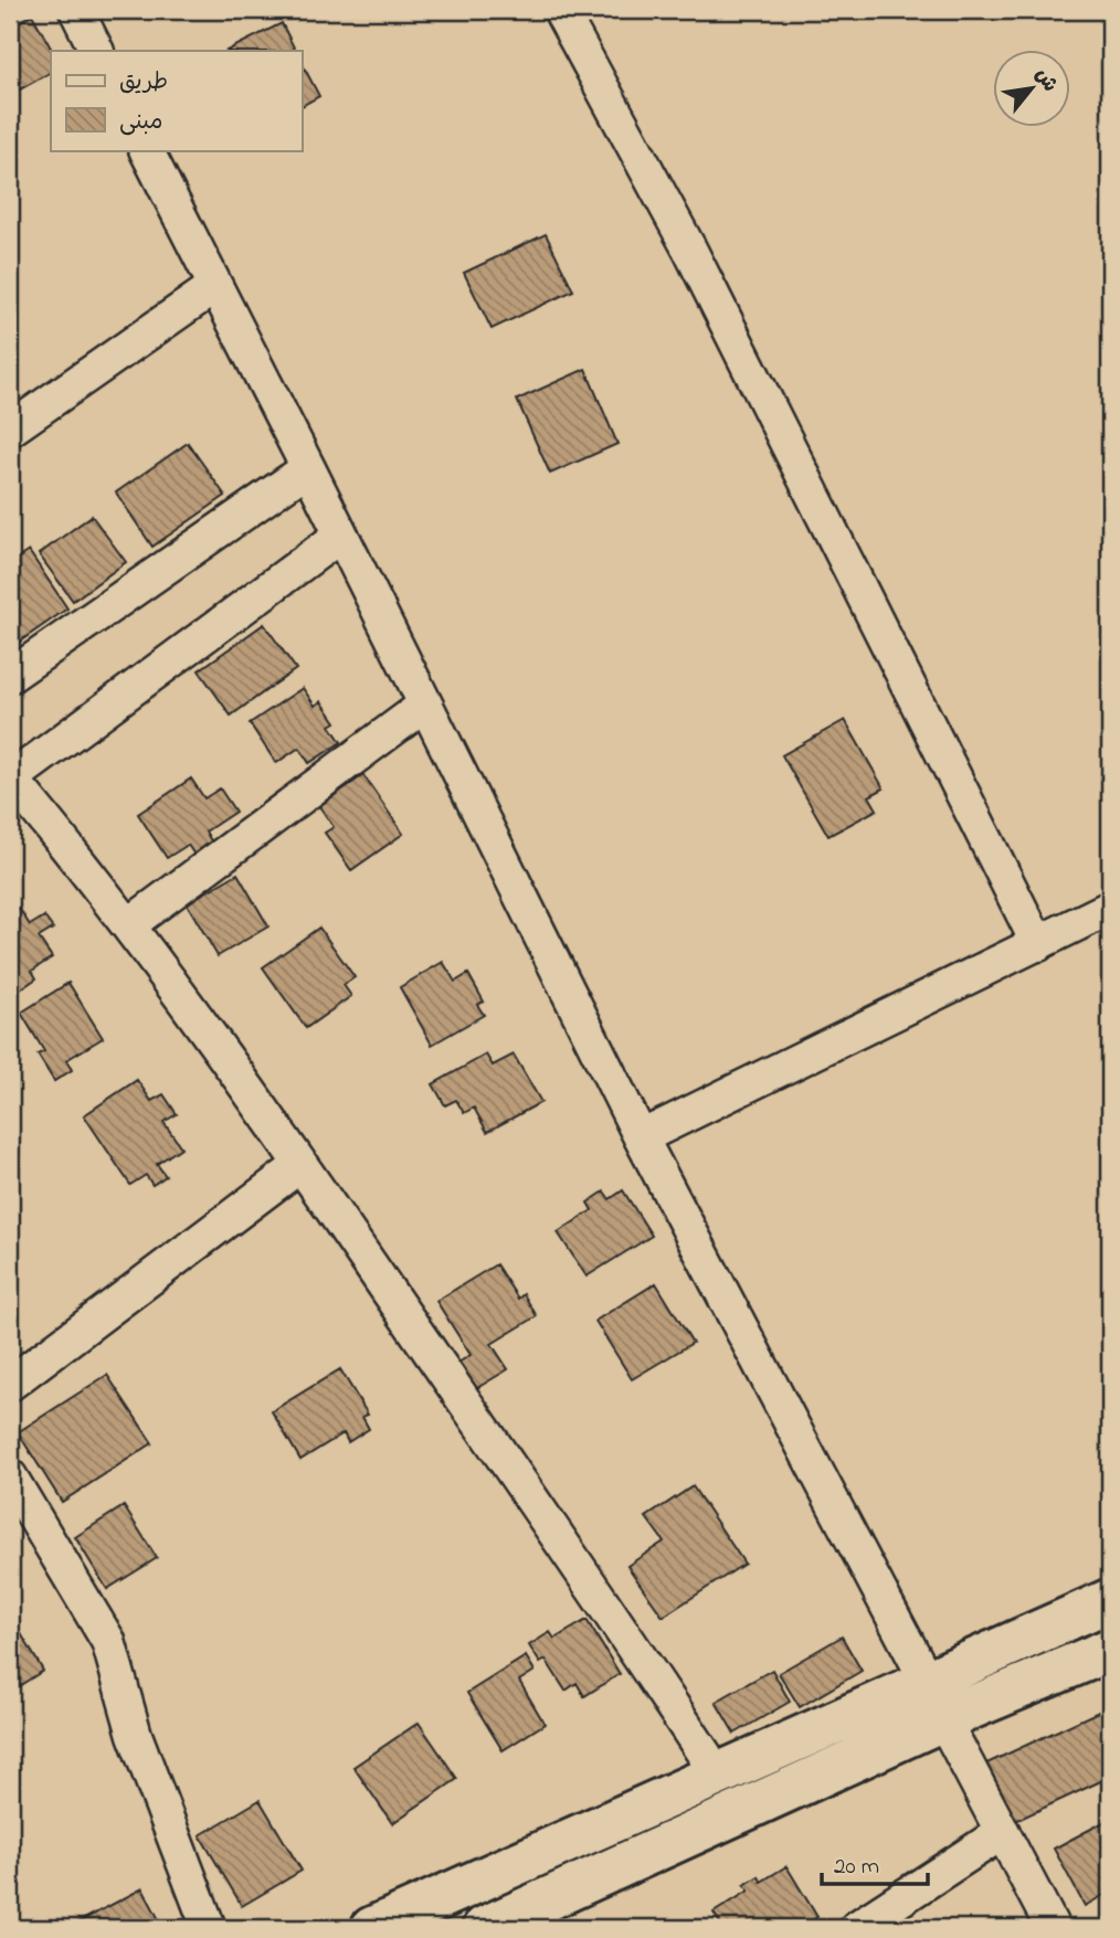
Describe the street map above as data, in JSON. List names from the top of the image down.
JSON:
{
  "legend": ["طريق", "مبنى"],
  "scale_bar": "20 m",
  "north": "top right"
}
